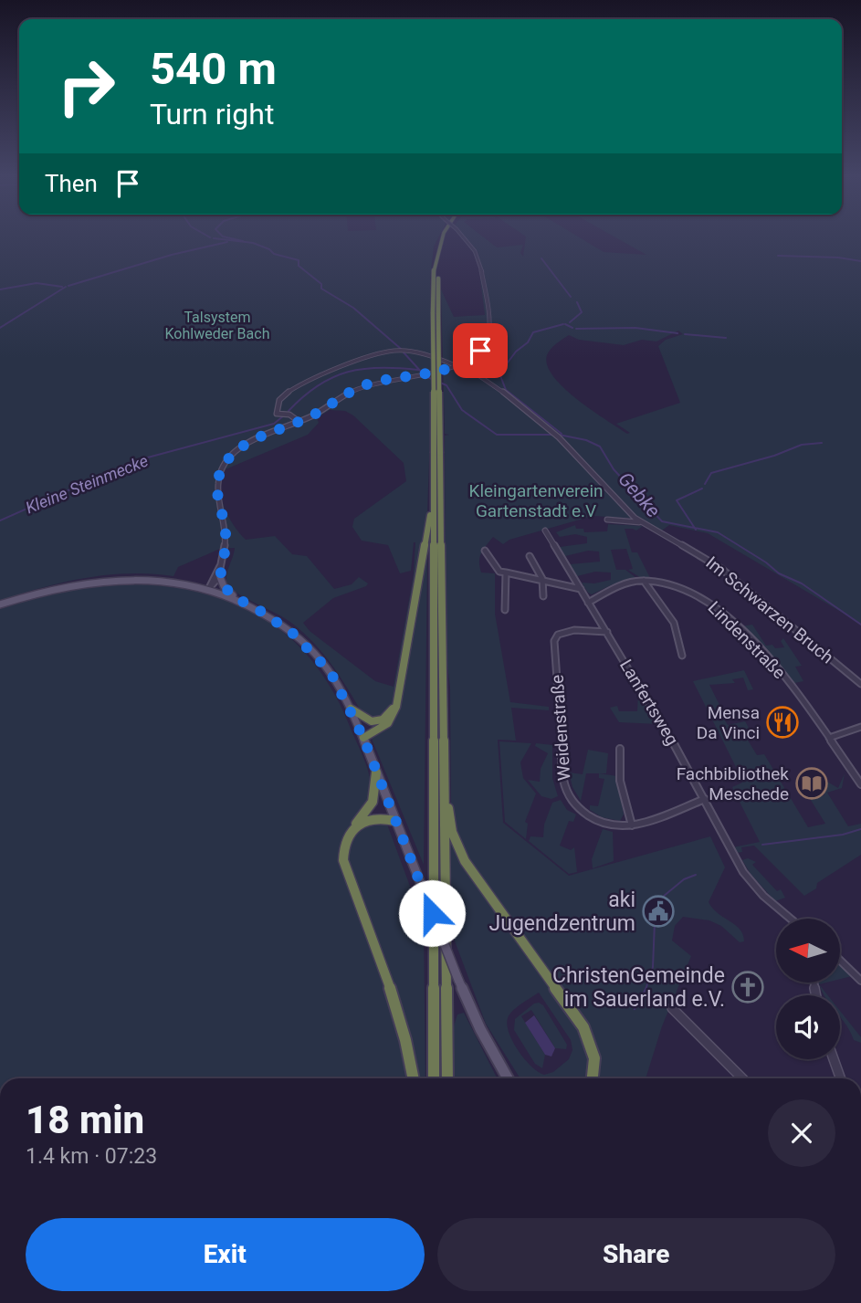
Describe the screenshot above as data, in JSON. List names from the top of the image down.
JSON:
{
  "streets": {
    "street": [
      "Im Schwarzen Bruch",
      "Lindenstraße",
      "Lanfertsweg",
      "Weidenstraße"
    ]
  },
  "crossings": [
    ["Lindenstraße", "Lanfertsweg"],
    ["Lanfertsweg", "Weidenstraße"]
  ],
  "water": ["Kleine Steinmecke", "Gebke"],
  "parks": ["Talsystem Kohlweder Bach", "Kleingartenverein Gartenstadt e.V"],
  "places": {
    "restaurant": ["Mensa Da Vinci"],
    "library": ["Fachbibliothek Meschede"],
    "public building": ["aki Jugendzentrum"],
    "church": ["ChristenGemeinde im Sauerland e.V."]
  },
  "north": "left",
  "page": {
    "turn": ["540 m", "Turn right"],
    "then": "Then",
    "heading": ["18 min", "1.4 km · 07:23"],
    "buttons": ["Exit", "Share"]
  }
}
